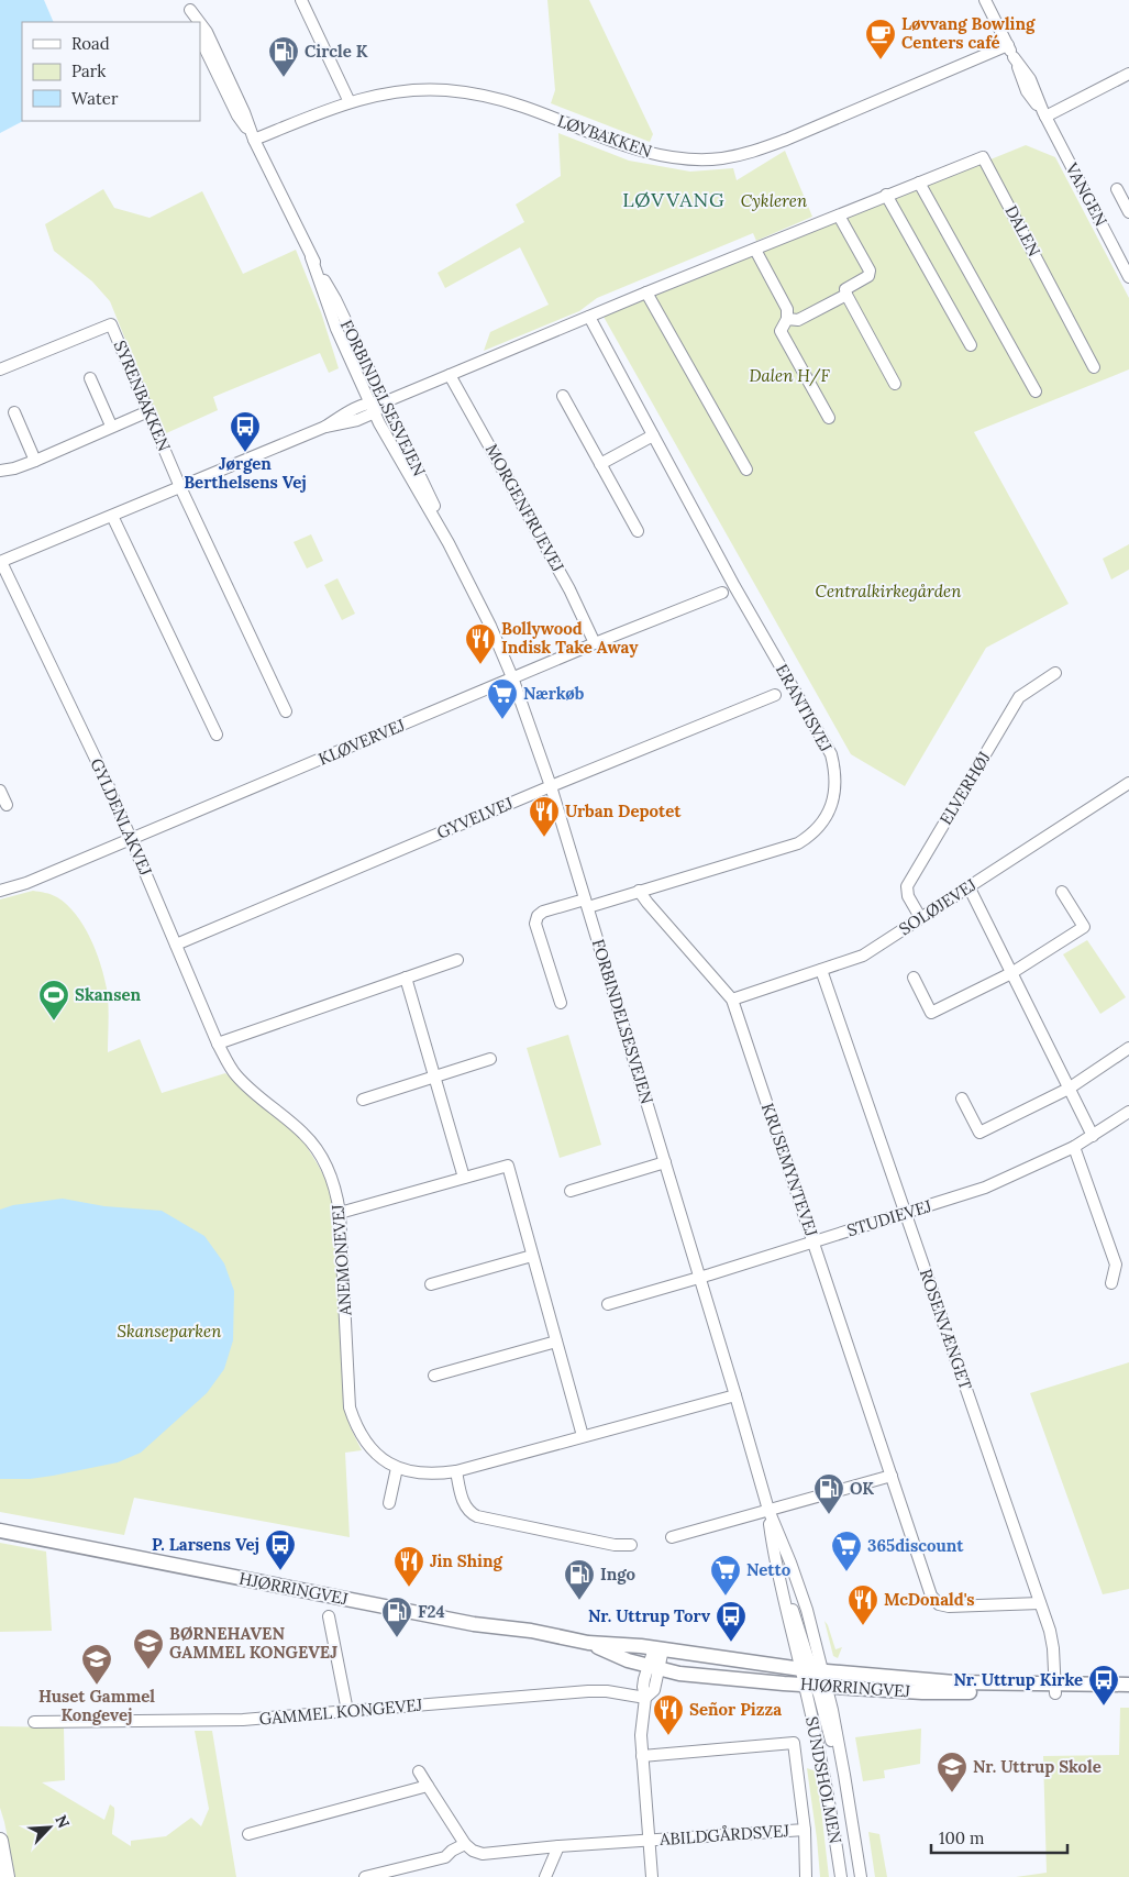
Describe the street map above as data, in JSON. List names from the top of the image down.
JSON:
{
  "streets": {
    "main road": ["HJØRRINGVEJ"],
    "street": [
      "LØVBAKKEN",
      "VANGEN",
      "DALEN",
      "SYRENBAKKEN",
      "FORBINDELSESVEJEN",
      "MORGENFRUEVEJ",
      "ERANTISVEJ",
      "KLØVERVEJ",
      "ELVERHØJ",
      "GYLDENLAKVEJ",
      "GYVELVEJ",
      "SOLØJEVEJ",
      "KRUSEMYNTEVEJ",
      "STUDIEVEJ",
      "ANEMONEVEJ",
      "ROSENVÆNGET",
      "GAMMEL KONGEVEJ",
      "SUNDSHOLMEN",
      "ABILDGÅRDSVEJ"
    ]
  },
  "crossings": [
    ["LØVBAKKEN", "VANGEN"],
    ["LØVBAKKEN", "FORBINDELSESVEJEN"],
    ["DALEN", "ERANTISVEJ"],
    ["FORBINDELSESVEJEN", "ERANTISVEJ"],
    ["FORBINDELSESVEJEN", "KLØVERVEJ"],
    ["FORBINDELSESVEJEN", "GYVELVEJ"],
    ["FORBINDELSESVEJEN", "STUDIEVEJ"],
    ["FORBINDELSESVEJEN", "ANEMONEVEJ"],
    ["FORBINDELSESVEJEN", "HJØRRINGVEJ"],
    ["FORBINDELSESVEJEN", "SUNDSHOLMEN"],
    ["MORGENFRUEVEJ", "KLØVERVEJ"],
    ["ERANTISVEJ", "KRUSEMYNTEVEJ"],
    ["KLØVERVEJ", "GYLDENLAKVEJ"],
    ["ELVERHØJ", "SOLØJEVEJ"],
    ["GYLDENLAKVEJ", "GYVELVEJ"],
    ["GYLDENLAKVEJ", "ANEMONEVEJ"],
    ["SOLØJEVEJ", "KRUSEMYNTEVEJ"],
    ["SOLØJEVEJ", "ROSENVÆNGET"],
    ["KRUSEMYNTEVEJ", "STUDIEVEJ"],
    ["KRUSEMYNTEVEJ", "ROSENVÆNGET"],
    ["STUDIEVEJ", "ROSENVÆNGET"],
    ["ROSENVÆNGET", "HJØRRINGVEJ"],
    ["HJØRRINGVEJ", "SUNDSHOLMEN"]
  ],
  "districts": ["LØVVANG"],
  "parks": [
    "Cykleren",
    "Dalen H/F",
    "Centralkirkegården",
    "Skanseparken"
  ],
  "places": {
    "cafe": ["Løvvang Bowling Centers café"],
    "fuel station": [
      "Circle K",
      "OK",
      "Ingo",
      "F24"
    ],
    "bus stop": [
      "Jørgen Berthelsens Vej",
      "P. Larsens Vej",
      "Nr. Uttrup Torv",
      "Nr. Uttrup Kirke"
    ],
    "restaurant": [
      "Bollywood Indisk Take Away",
      "Urban Depotet",
      "Jin Shing",
      "McDonald's",
      "Señor Pizza"
    ],
    "supermarket": ["Nærkøb", "365discount", "Netto"],
    "sports": ["Skansen"],
    "school or university": ["BØRNEHAVEN GAMMEL KONGEVEJ", "Huset Gammel Kongevej", "Nr. Uttrup Skole"]
  },
  "legend": ["Road", "Park", "Water"],
  "scale_bar": "100 m",
  "north": "top right"
}
